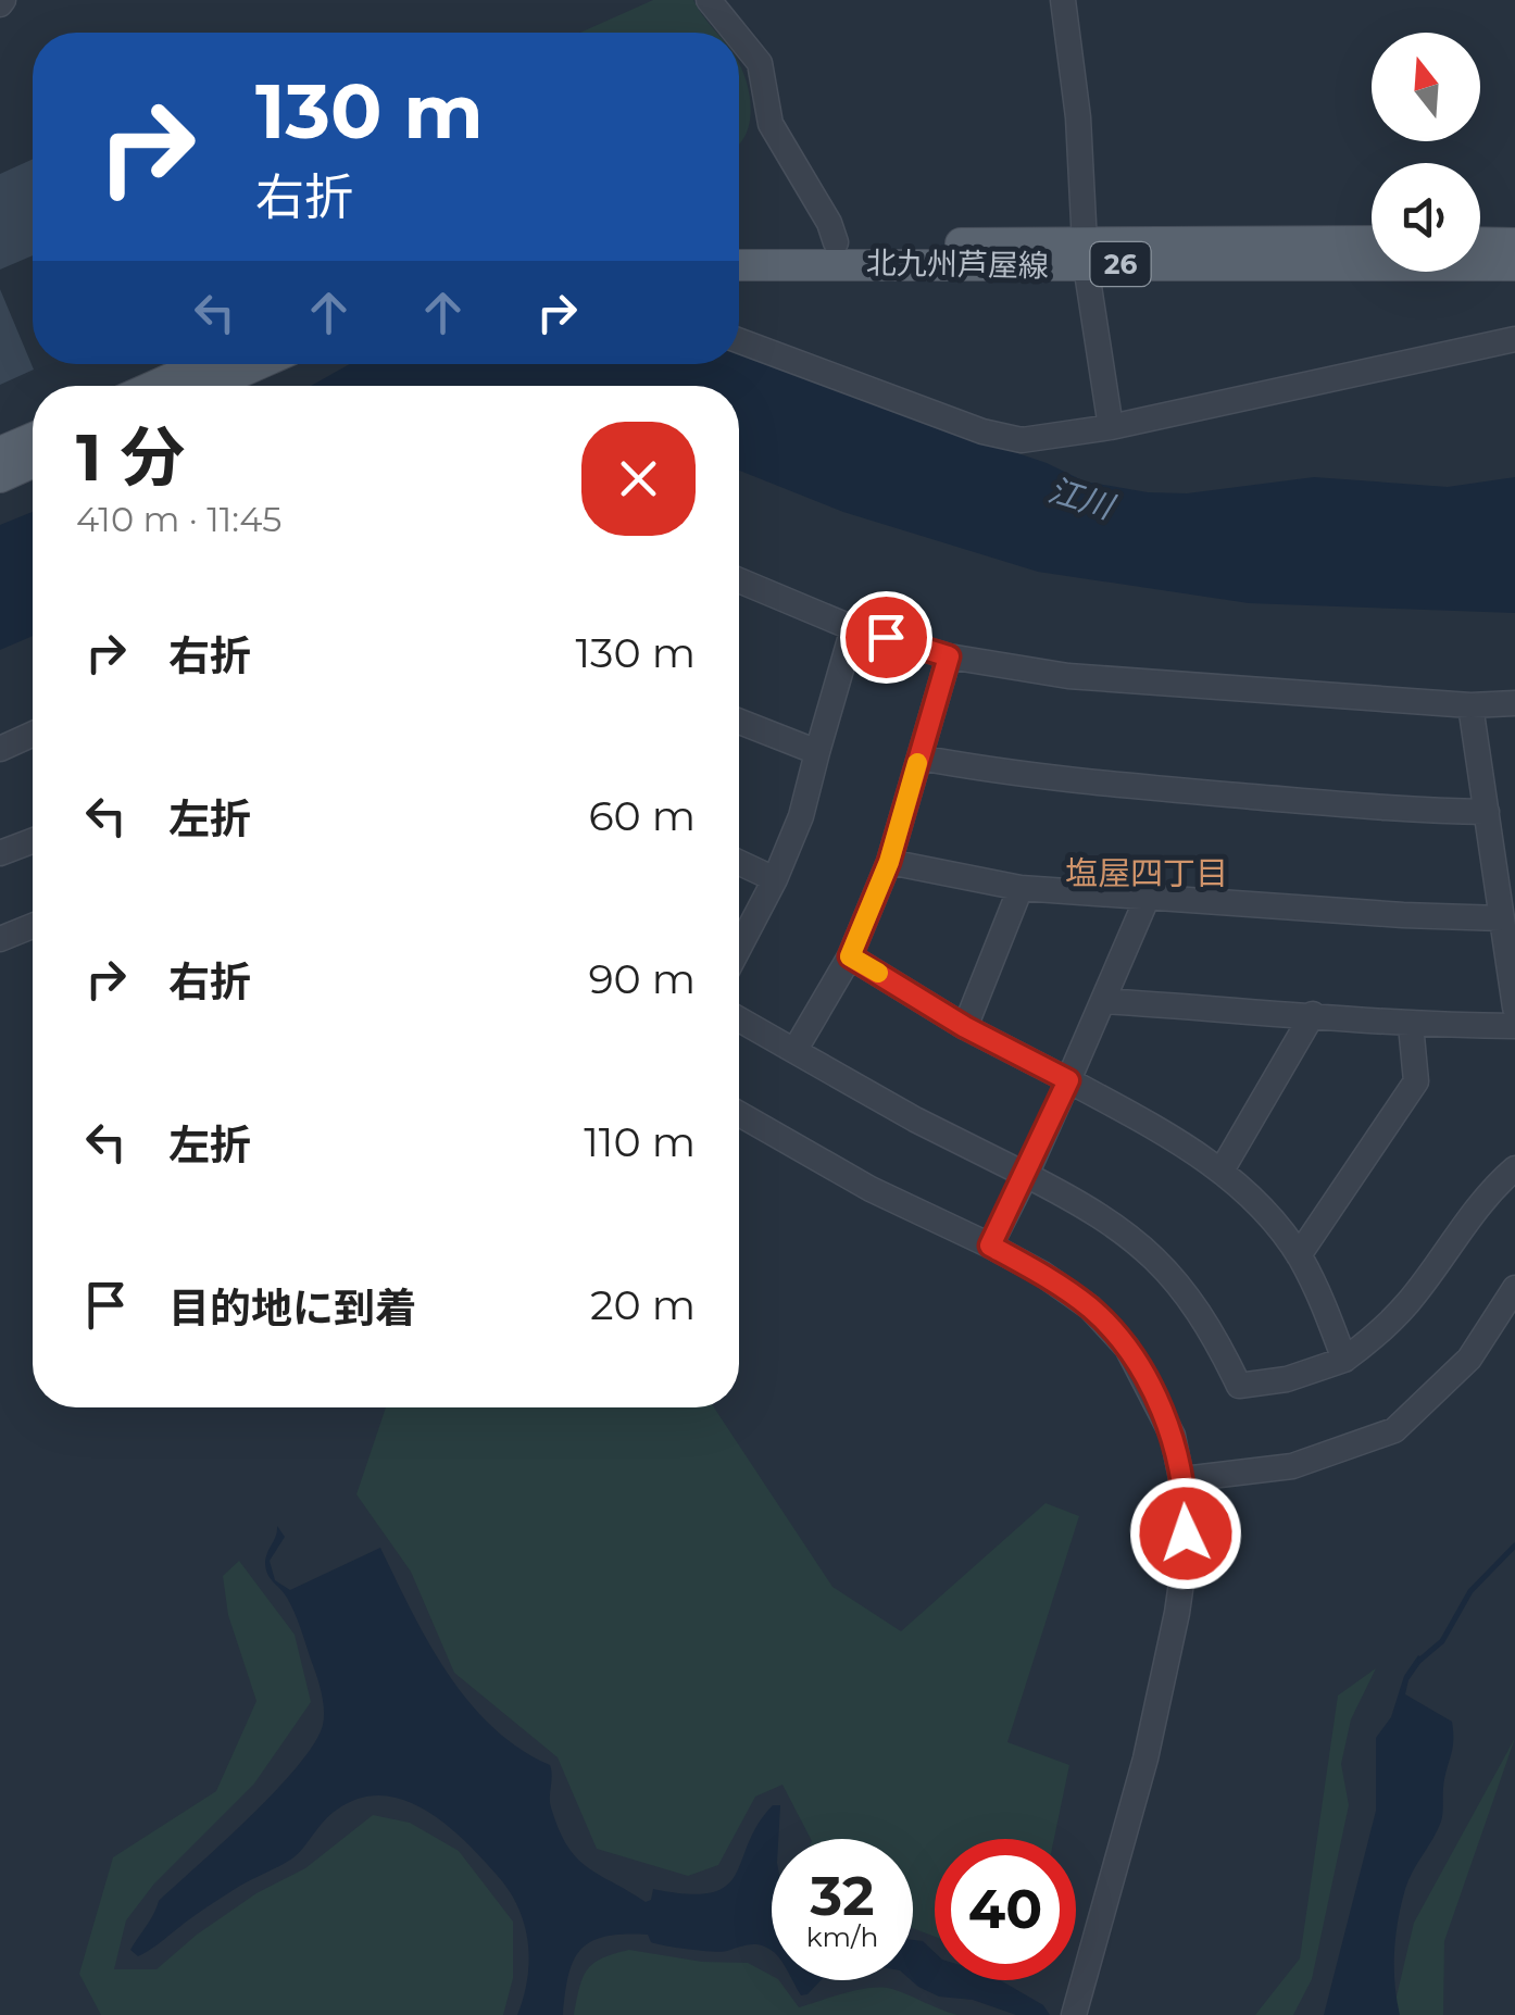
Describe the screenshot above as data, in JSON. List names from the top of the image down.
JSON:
{
  "streets": {
    "main road": ["北九州芦屋線", "26"]
  },
  "districts": ["塩屋四丁目"],
  "water": ["江川"],
  "north": "top",
  "page": {
    "turn": ["130 m", "右折"],
    "heading": ["1 分", "410 m · 11:45"],
    "list": [
      {
        "name": "右折",
        "value": "130 m"
      },
      {
        "name": "左折",
        "value": "60 m"
      },
      {
        "name": "右折",
        "value": "90 m"
      },
      {
        "name": "左折",
        "value": "110 m"
      },
      {
        "name": "目的地に到着",
        "value": "20 m"
      }
    ],
    "speed": "32 km/h",
    "limit": "40"
  }
}
